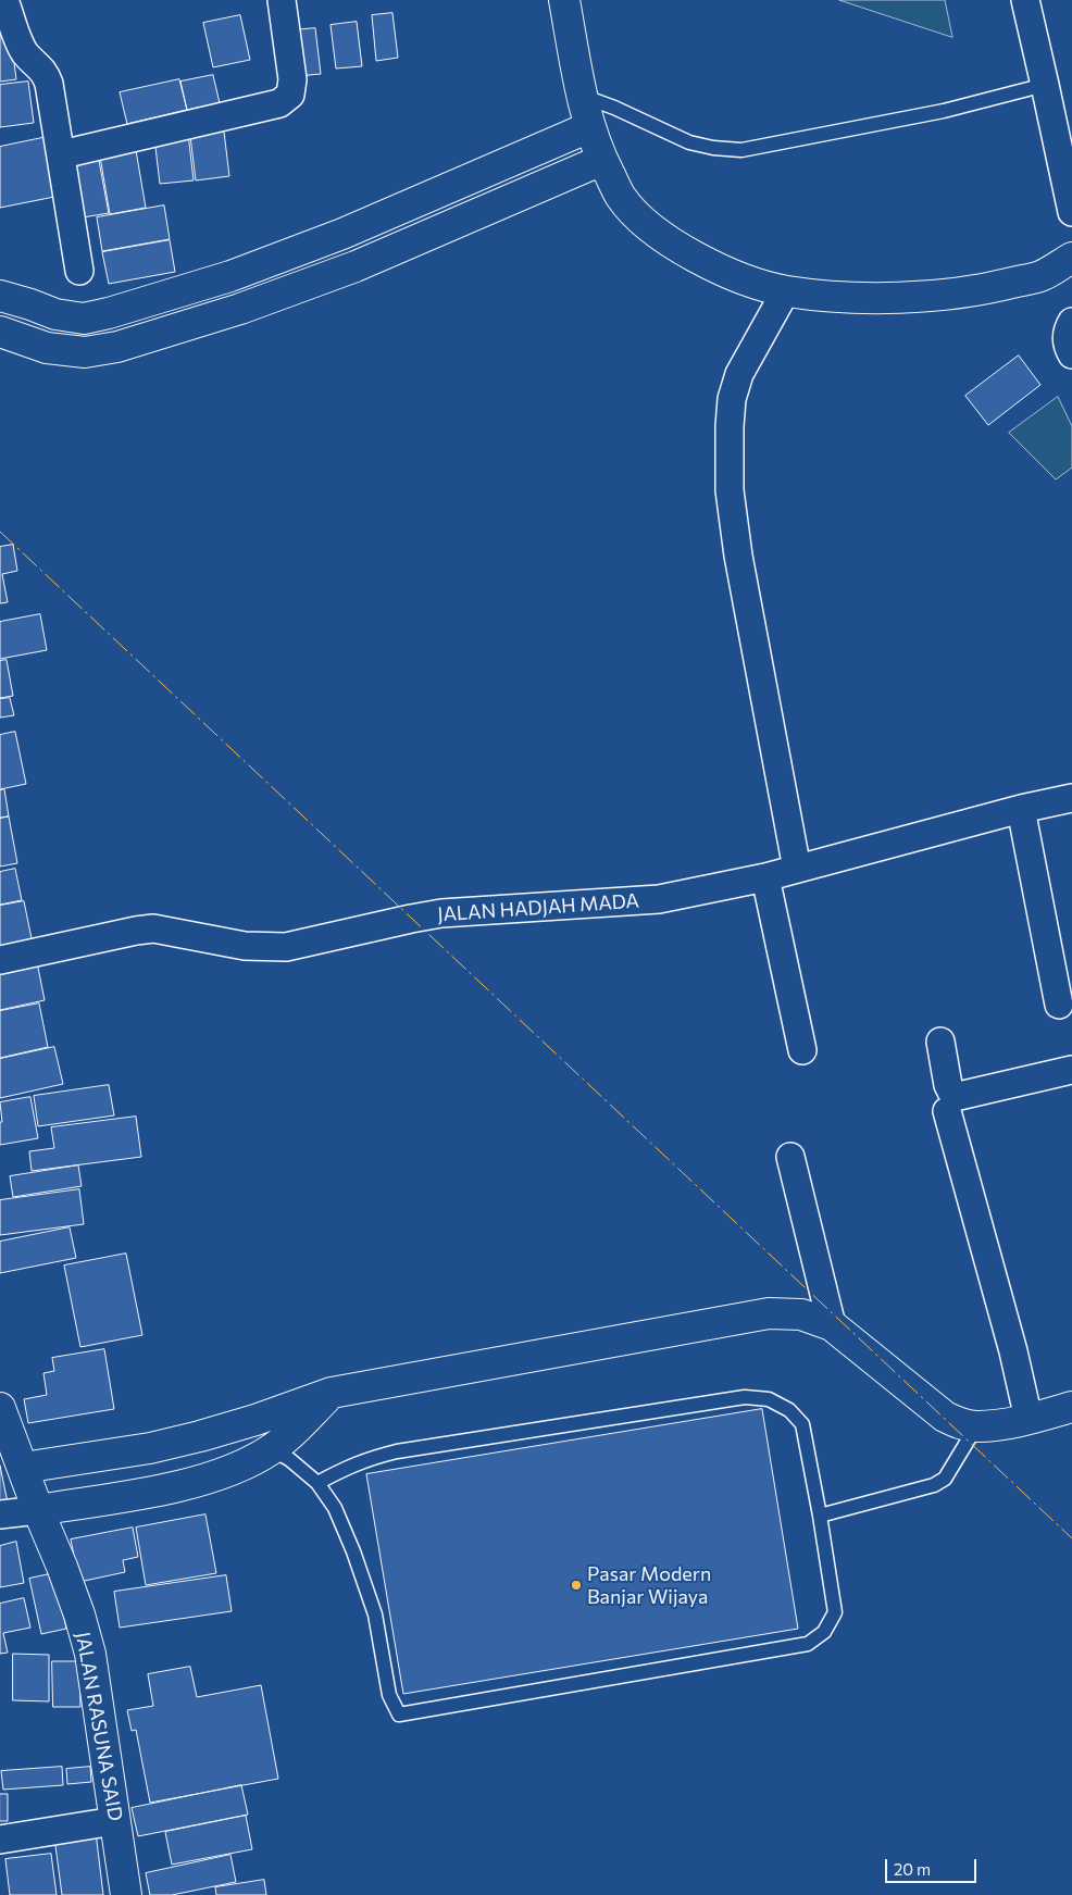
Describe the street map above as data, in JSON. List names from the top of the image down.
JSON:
{
  "streets": {
    "street": ["JALAN HADJAH MADA", "JALAN RASUNA SAID"]
  },
  "places": ["Pasar Modern Banjar Wijaya"],
  "scale_bar": "20 m"
}
